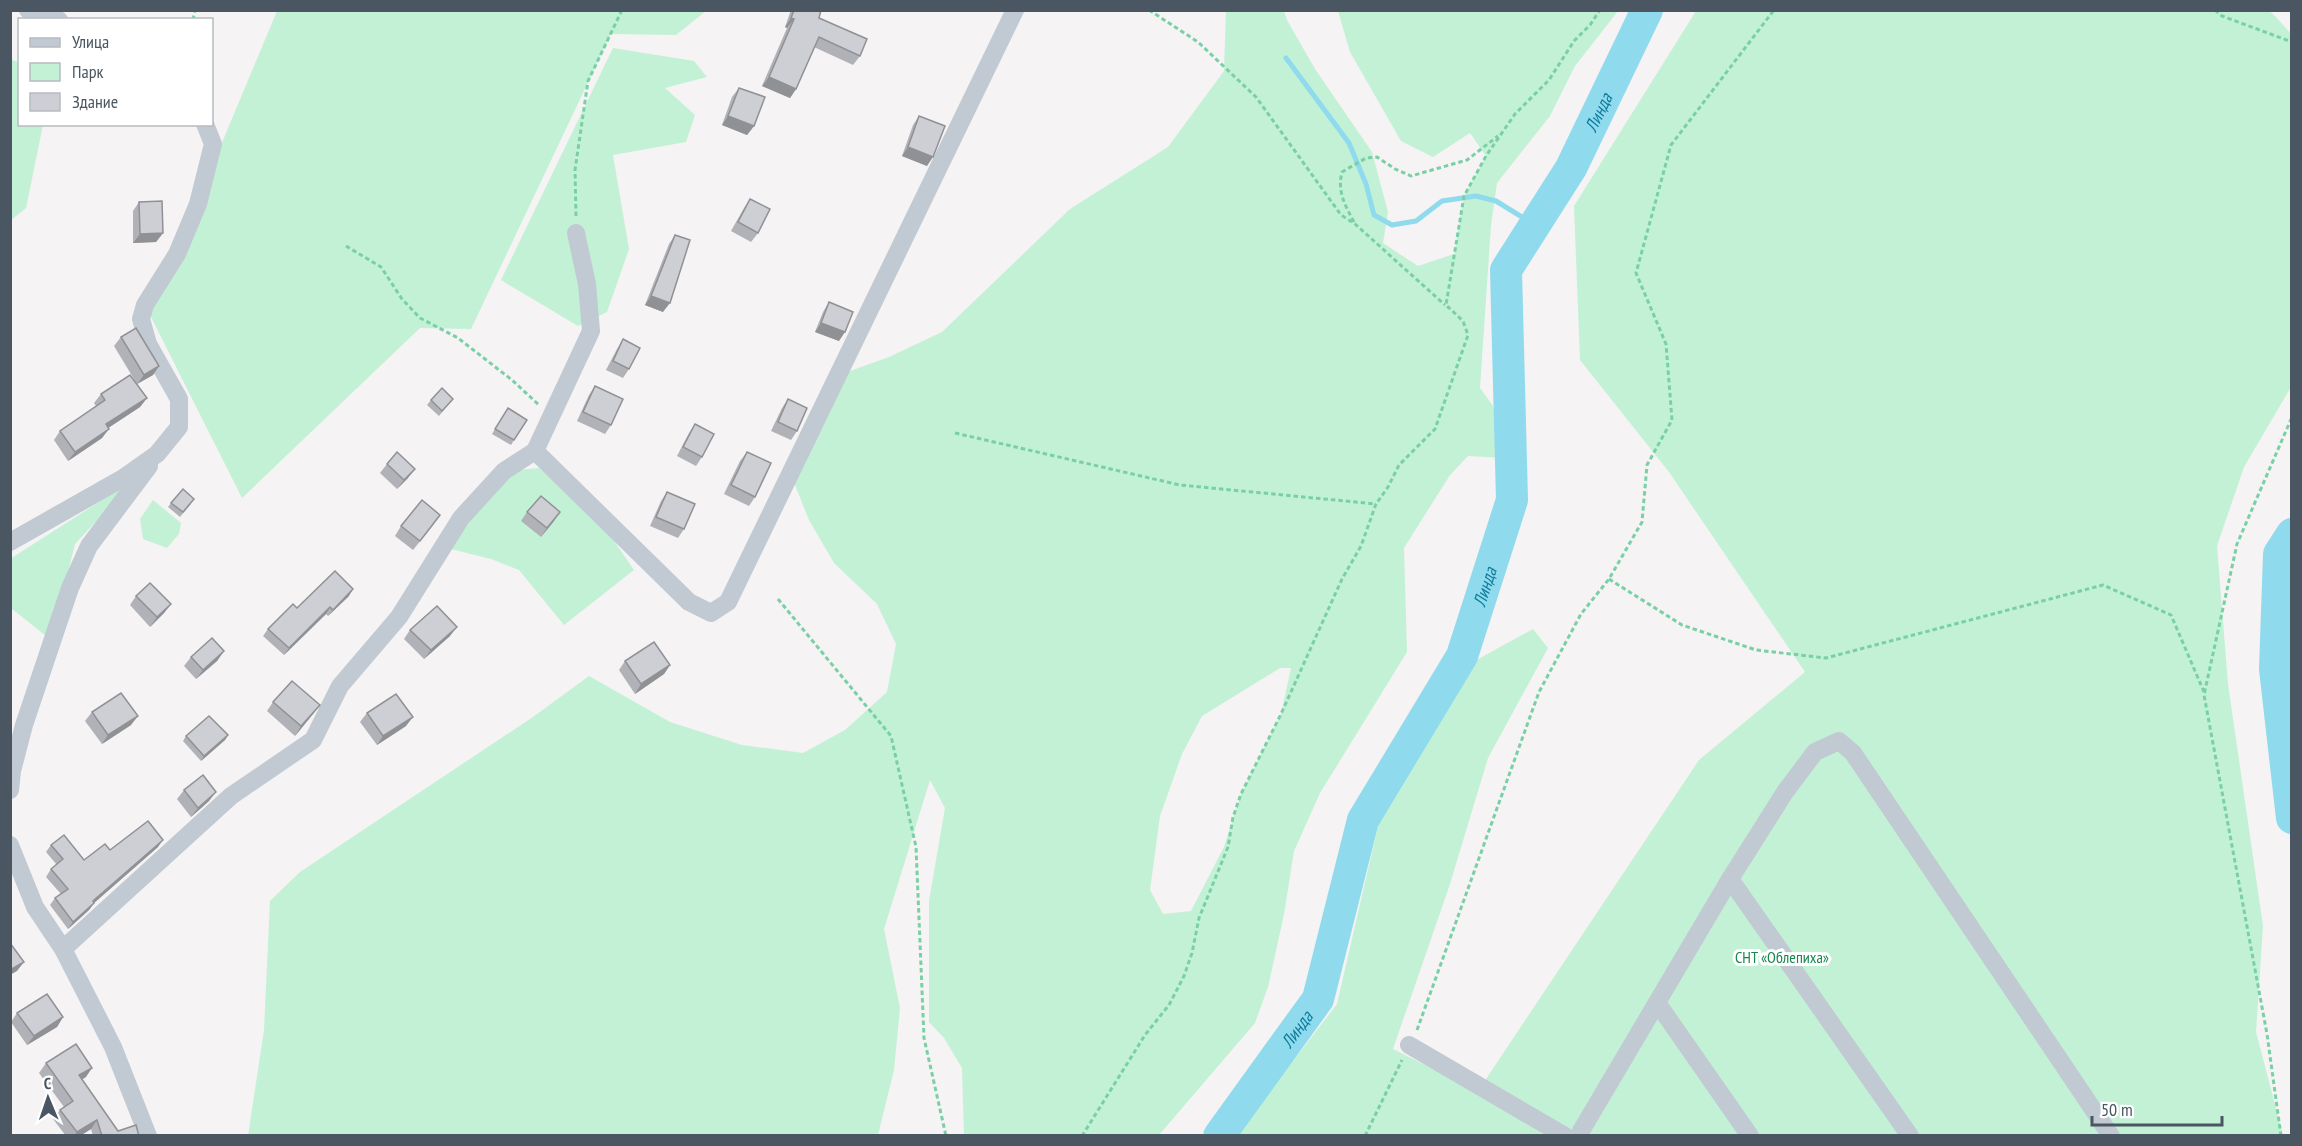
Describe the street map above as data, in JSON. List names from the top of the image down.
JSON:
{
  "water": ["Линда"],
  "parks": ["СНТ «Облепиха»"],
  "legend": ["Улица", "Парк", "Здание"],
  "scale_bar": "50 m",
  "north": "top"
}
